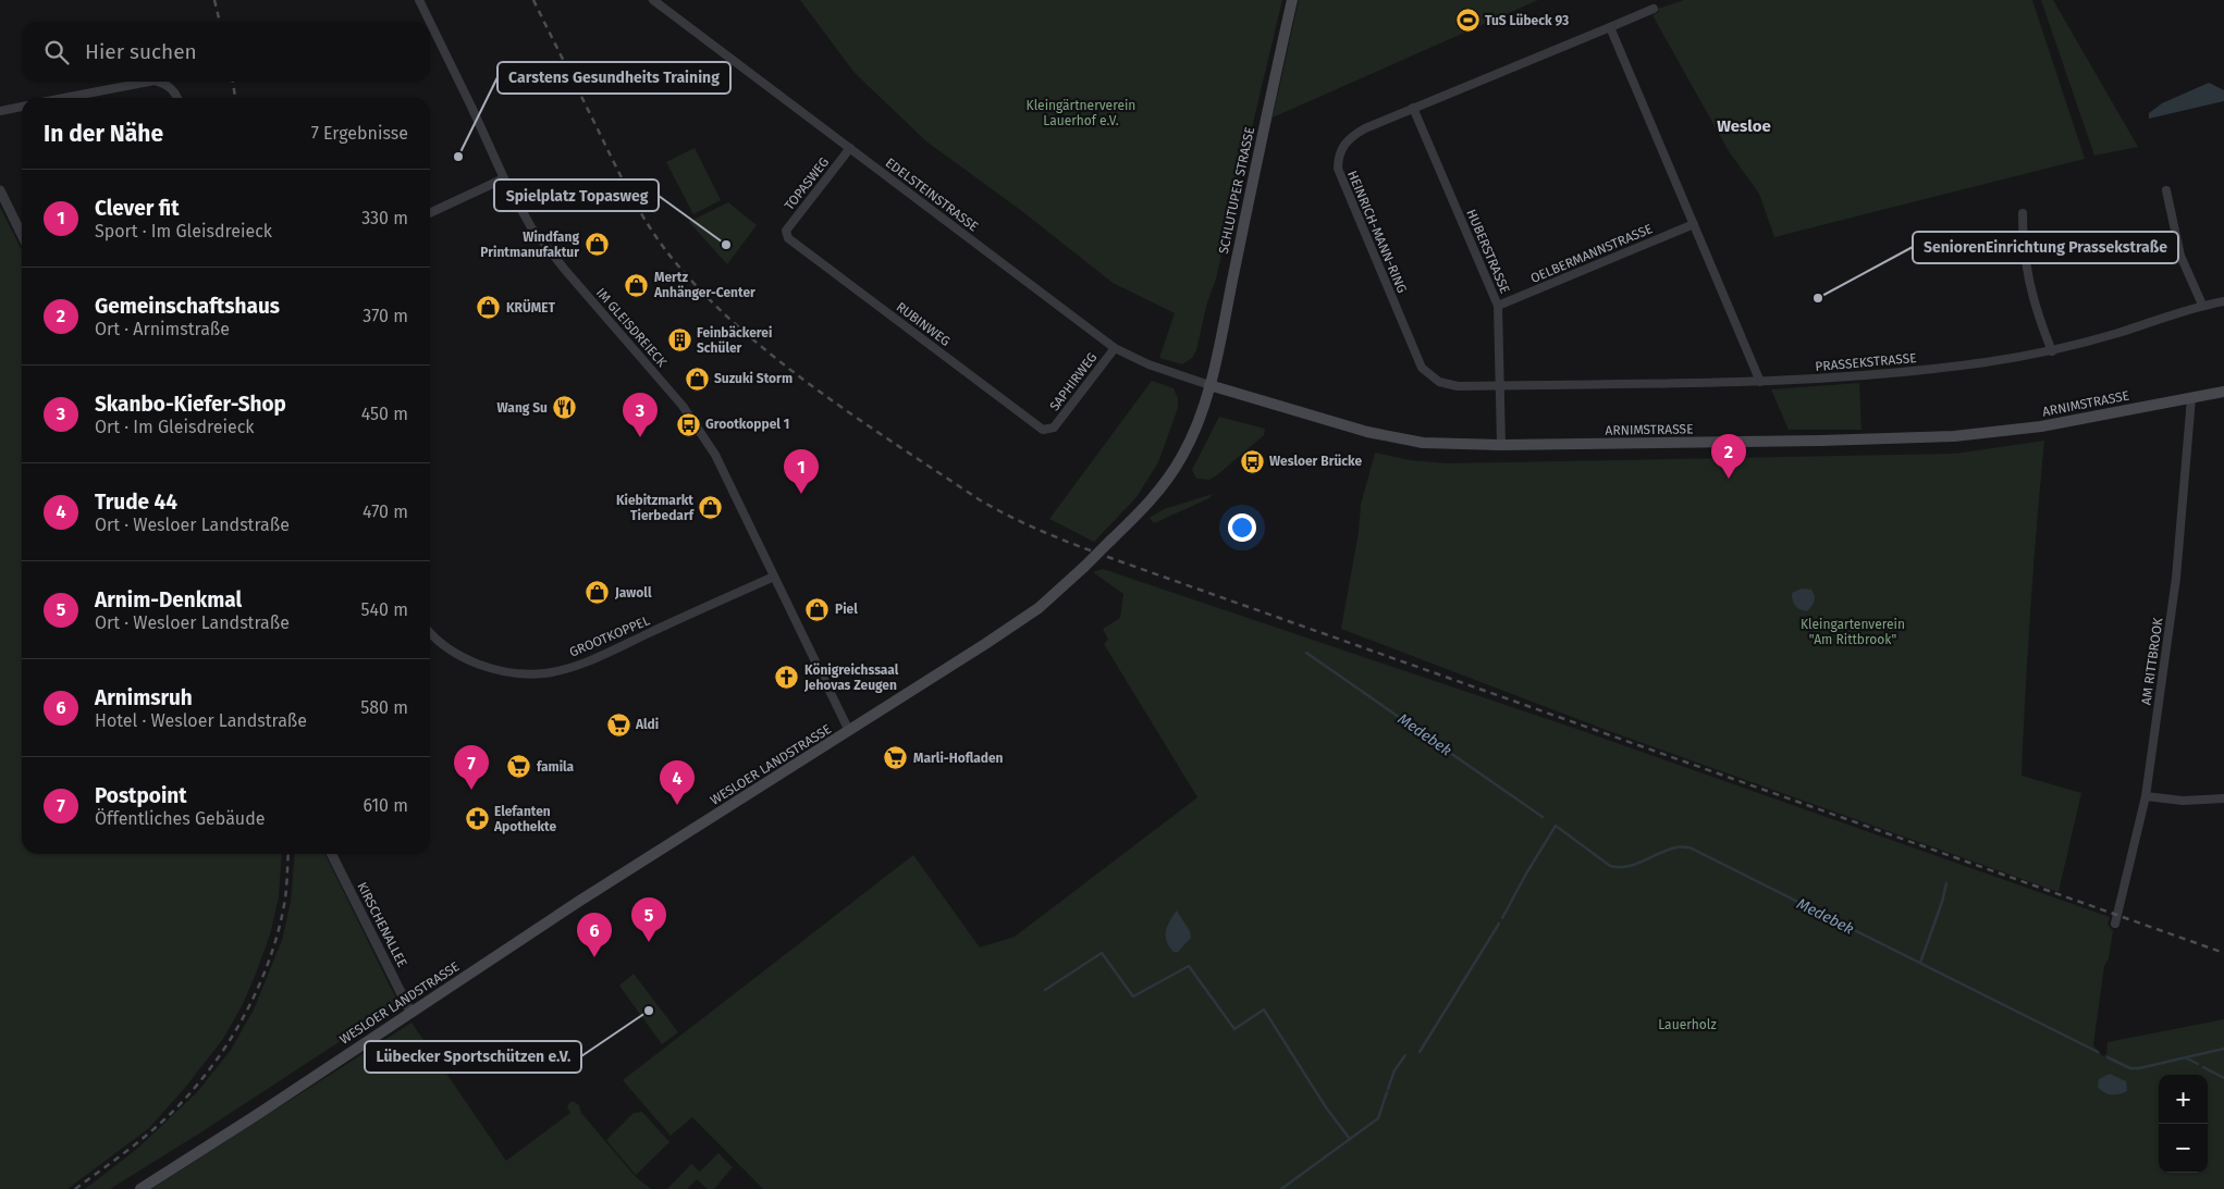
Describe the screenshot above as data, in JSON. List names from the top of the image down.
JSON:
{
  "streets": {
    "main road": ["SCHLUTUPER STRASSE", "ARNIMSTRASSE", "WESLOER LANDSTRASSE"],
    "street": [
      "TOPASWEG",
      "EDELSTEINSTRASSE",
      "HEINRICH-MANN-RING",
      "HUBERSTRASSE",
      "OELBERMANNSTRASSE",
      "RUBINWEG",
      "IM GLEISDREIECK",
      "PRASSEKSTRASSE",
      "SAPHIRWEG",
      "GROOTKOPPEL",
      "AM RITTBROOK",
      "KIRSCHENALLEE"
    ]
  },
  "crossings": [
    ["TOPASWEG", "EDELSTEINSTRASSE"],
    ["TOPASWEG", "RUBINWEG"],
    ["SCHLUTUPER STRASSE", "EDELSTEINSTRASSE"],
    ["SCHLUTUPER STRASSE", "ARNIMSTRASSE"],
    ["SCHLUTUPER STRASSE", "WESLOER LANDSTRASSE"],
    ["EDELSTEINSTRASSE", "SAPHIRWEG"],
    ["EDELSTEINSTRASSE", "ARNIMSTRASSE"],
    ["EDELSTEINSTRASSE", "WESLOER LANDSTRASSE"],
    ["HEINRICH-MANN-RING", "HUBERSTRASSE"],
    ["HEINRICH-MANN-RING", "PRASSEKSTRASSE"],
    ["HUBERSTRASSE", "OELBERMANNSTRASSE"],
    ["HUBERSTRASSE", "PRASSEKSTRASSE"],
    ["HUBERSTRASSE", "ARNIMSTRASSE"],
    ["RUBINWEG", "SAPHIRWEG"],
    ["IM GLEISDREIECK", "GROOTKOPPEL"],
    ["IM GLEISDREIECK", "WESLOER LANDSTRASSE"],
    ["ARNIMSTRASSE", "AM RITTBROOK"],
    ["ARNIMSTRASSE", "WESLOER LANDSTRASSE"],
    ["WESLOER LANDSTRASSE", "KIRSCHENALLEE"]
  ],
  "districts": ["Wesloe"],
  "water": ["Medebek"],
  "parks": ["Kleingärtnerverein Lauerhof e.V.", "Kleingartenverein \"Am Rittbrook\"", "Lauerholz"],
  "places": {
    "sports": ["TuS Lübeck 93"],
    "other": [
      "Carstens Gesundheits Training",
      "Spielplatz Topasweg",
      "SeniorenEinrichtung Prassekstraße",
      "Lübecker Sportschützen e.V."
    ],
    "shop": [
      "Windfang Printmanufaktur",
      "Mertz Anhänger-Center",
      "KRÜMET",
      "Suzuki Storm",
      "Kiebitzmarkt Tierbedarf",
      "Jawoll",
      "Piel"
    ],
    "building": ["Feinbäckerei Schüler"],
    "restaurant": ["Wang Su"],
    "bus stop": ["Grootkoppel 1", "Wesloer Brücke"],
    "church": ["Königreichssaal Jehovas Zeugen"],
    "supermarket": ["Aldi", "Marli-Hofladen", "famila"],
    "pharmacy": ["Elefanten Apothekte"]
  },
  "page": {
    "search": "Hier suchen",
    "heading": ["In der Nähe", "7 Ergebnisse"],
    "list": [
      {
        "mark": "1",
        "name": "Clever fit",
        "note": "Sport · Im Gleisdreieck",
        "value": "330 m"
      },
      {
        "mark": "2",
        "name": "Gemeinschaftshaus",
        "note": "Ort · Arnimstraße",
        "value": "370 m"
      },
      {
        "mark": "3",
        "name": "Skanbo-Kiefer-Shop",
        "note": "Ort · Im Gleisdreieck",
        "value": "450 m"
      },
      {
        "mark": "4",
        "name": "Trude 44",
        "note": "Ort · Wesloer Landstraße",
        "value": "470 m"
      },
      {
        "mark": "5",
        "name": "Arnim-Denkmal",
        "note": "Ort · Wesloer Landstraße",
        "value": "540 m"
      },
      {
        "mark": "6",
        "name": "Arnimsruh",
        "note": "Hotel · Wesloer Landstraße",
        "value": "580 m"
      },
      {
        "mark": "7",
        "name": "Postpoint",
        "note": "Öffentliches Gebäude",
        "value": "610 m"
      }
    ],
    "pins": [
      "3",
      "2",
      "1",
      "7",
      "4",
      "5",
      "6"
    ],
    "map_buttons": ["+", "−"]
  }
}
